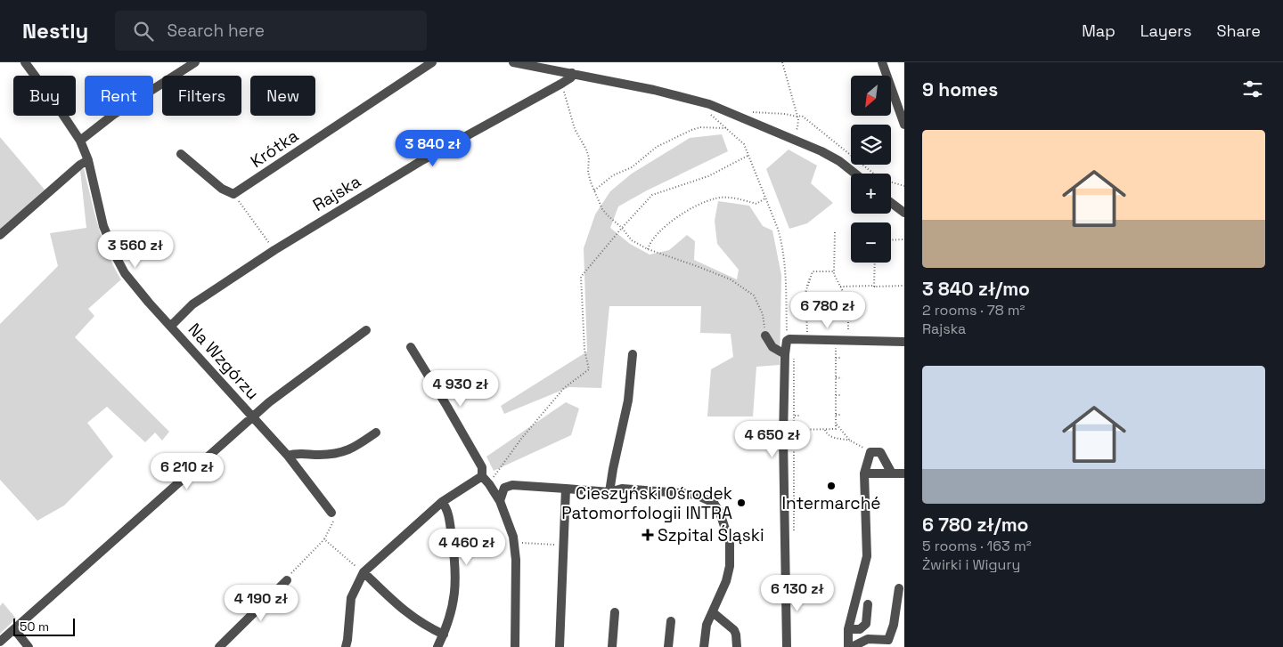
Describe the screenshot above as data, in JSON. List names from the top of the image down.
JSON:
{
  "streets": {
    "street": ["Krótka", "Rajska", "Na Wzgórzu"]
  },
  "crossings": [
    ["Rajska", "Na Wzgórzu"]
  ],
  "places": {
    "other": ["Intermarché", "Cieszyński Ośrodek Patomorfologii INTRA"],
    "health": ["Szpital Śląski"]
  },
  "scale_bar": "50 m",
  "north": "bottom left",
  "page": {
    "header": "Nestly",
    "search": "Search here",
    "nav": ["Map", "Layers", "Share"],
    "heading": "9 homes",
    "map_buttons": ["+", "−"],
    "chip": [
      "Buy",
      "Rent",
      "Filters",
      "New"
    ],
    "list": [
      {
        "name": "3 840 zł/mo",
        "note": "2 rooms · 78 m² · Rajska"
      },
      {
        "name": "6 780 zł/mo",
        "note": "5 rooms · 163 m² · Żwirki i Wigury"
      }
    ],
    "price": [
      "3 840 zł",
      "3 560 zł",
      "6 780 zł",
      "4 930 zł",
      "4 650 zł",
      "6 210 zł",
      "4 460 zł",
      "6 130 zł",
      "4 190 zł"
    ],
    "scale": "50 m"
  }
}
